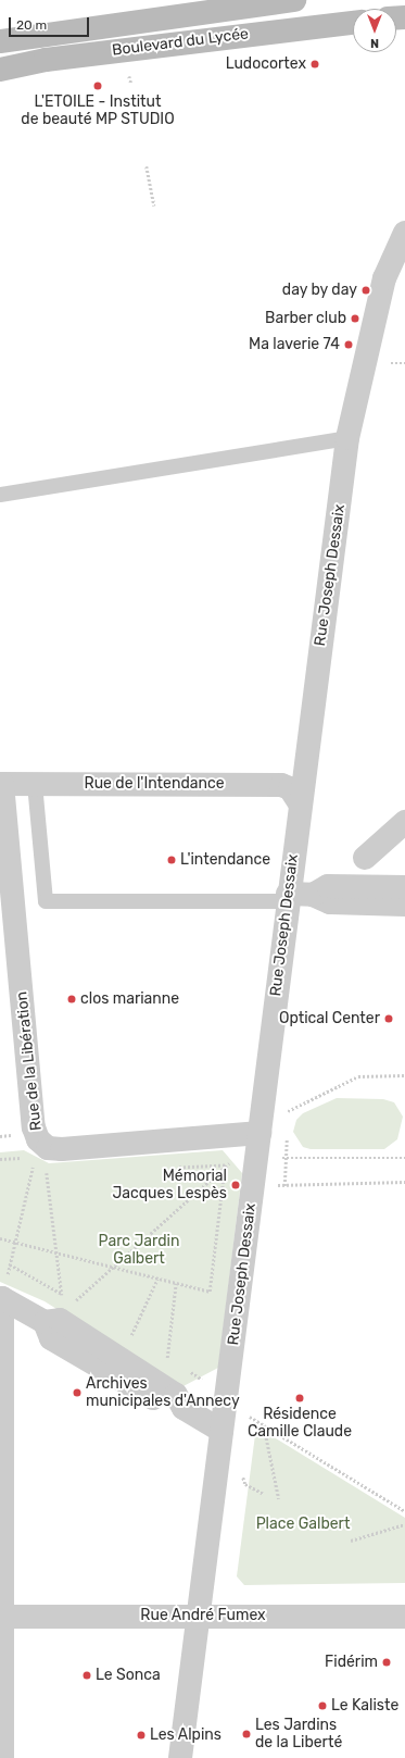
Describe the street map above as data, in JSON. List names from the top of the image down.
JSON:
{
  "streets": {
    "main road": ["Boulevard du Lycée"],
    "street": [
      "Rue Joseph Dessaix",
      "Rue de l'Intendance",
      "Rue de la Libération",
      "Rue André Fumex"
    ]
  },
  "crossings": [
    ["Rue Joseph Dessaix", "Rue de l'Intendance"],
    ["Rue Joseph Dessaix", "Rue de la Libération"],
    ["Rue Joseph Dessaix", "Rue André Fumex"],
    ["Rue de l'Intendance", "Rue de la Libération"]
  ],
  "parks": ["Parc Jardin Galbert", "Place Galbert"],
  "places": [
    "Ludocortex",
    "L'ETOILE - Institut de beauté MP STUDIO",
    "day by day",
    "Barber club",
    "Ma laverie 74",
    "L'intendance",
    "clos marianne",
    "Optical Center",
    "Mémorial Jacques Lespès",
    "Archives municipales d'Annecy",
    "Résidence Camille Claude",
    "Fidérim",
    "Le Sonca",
    "Le Kaliste",
    "Les Jardins de la Liberté",
    "Les Alpins"
  ],
  "scale_bar": "20 m",
  "north": "bottom"
}
